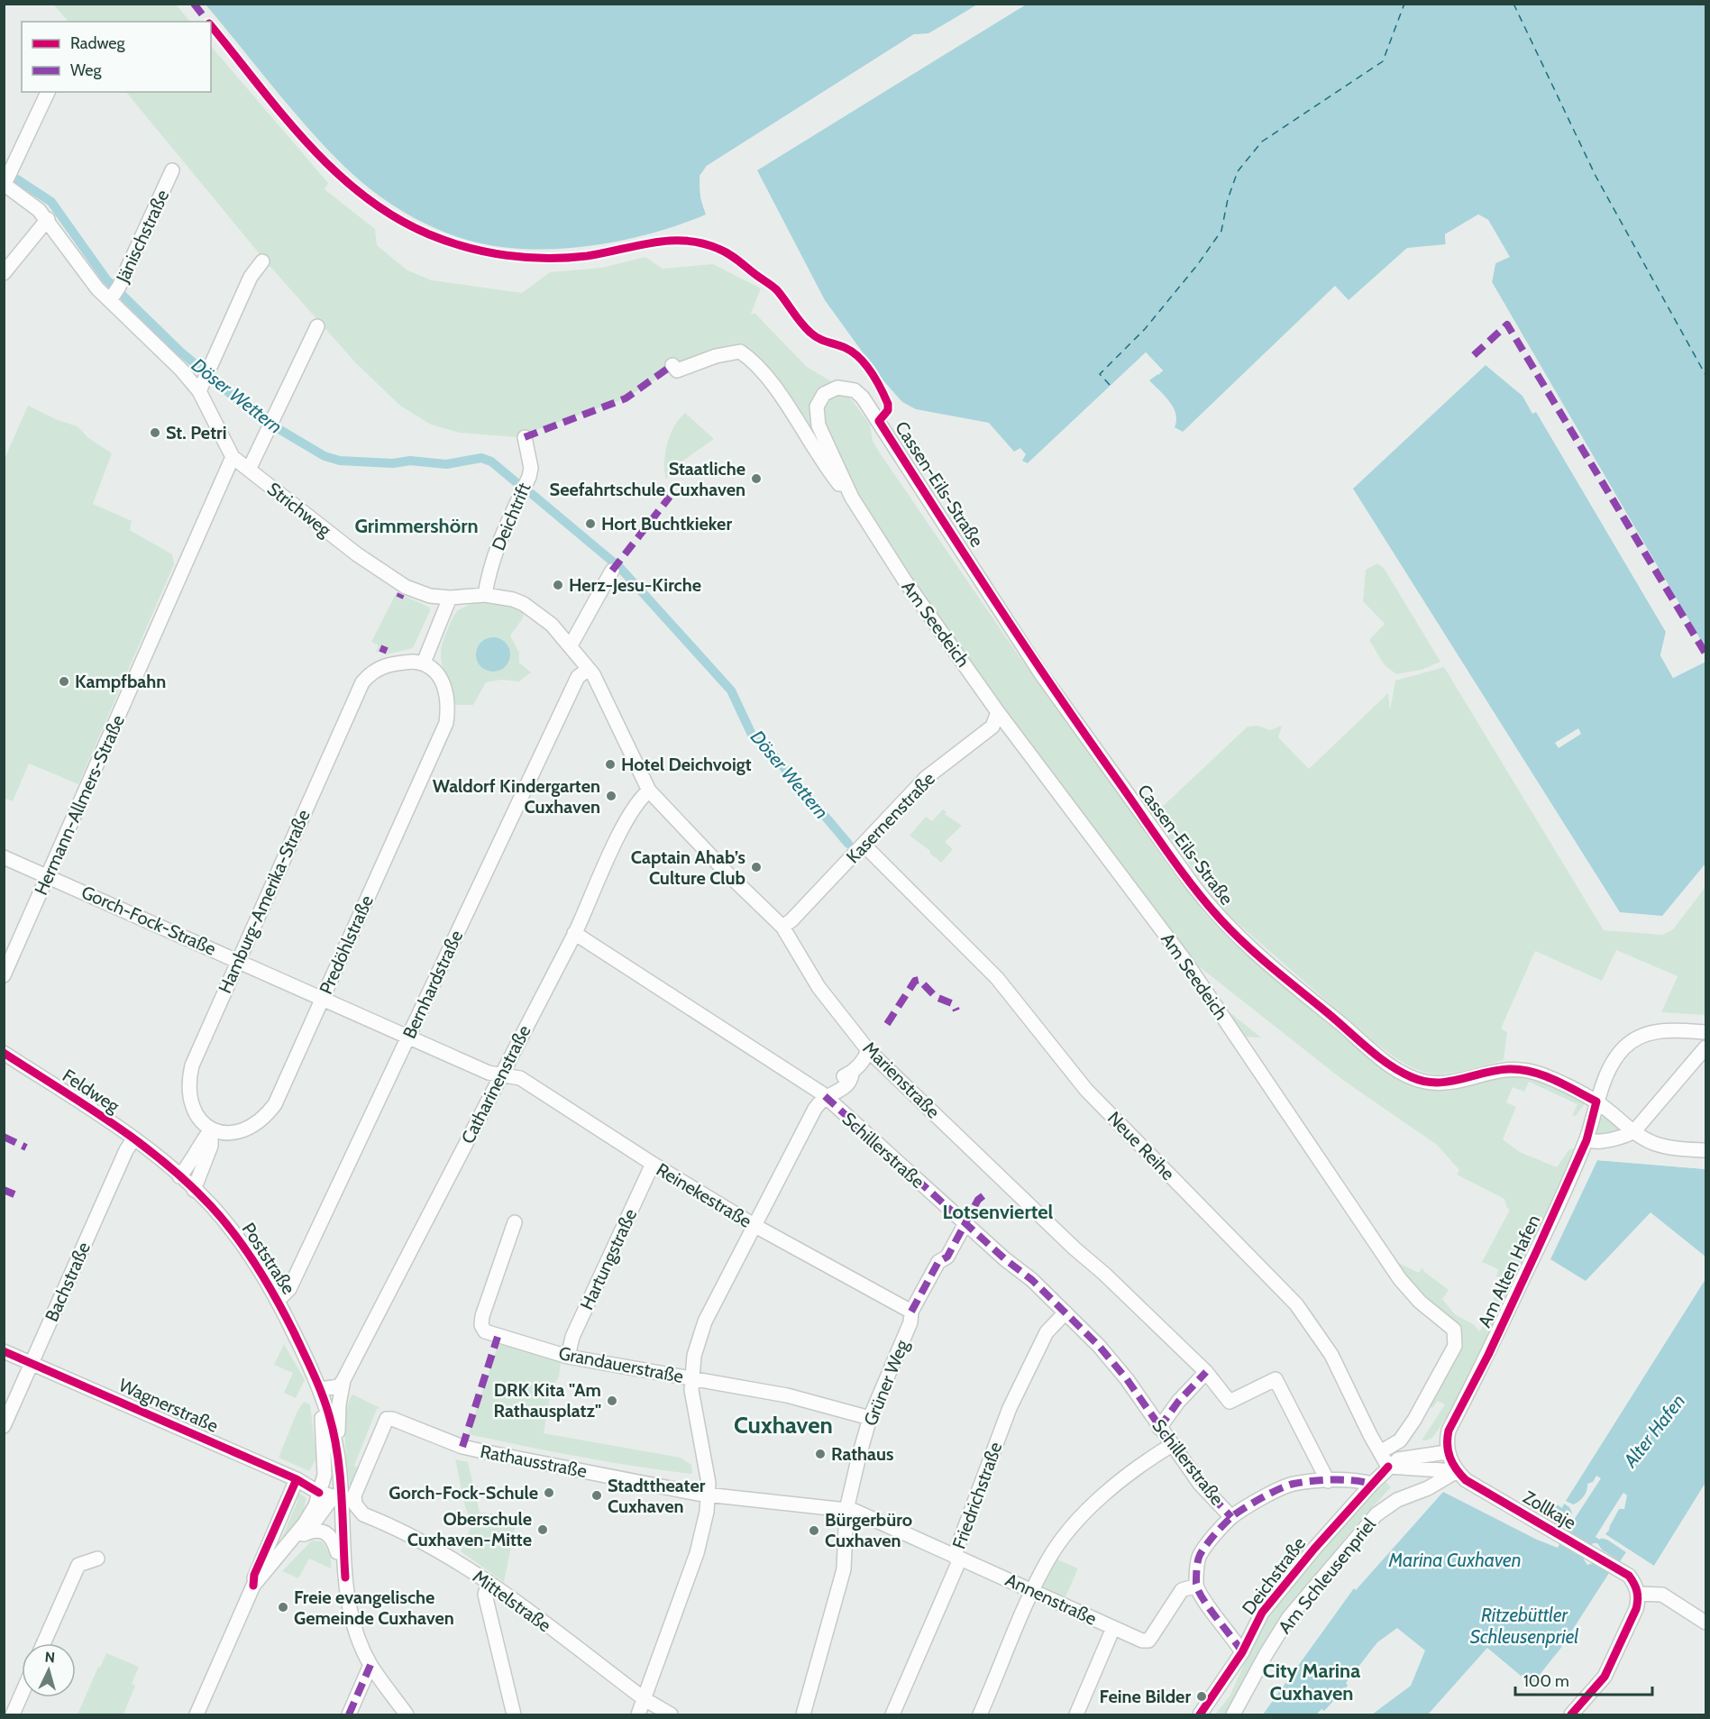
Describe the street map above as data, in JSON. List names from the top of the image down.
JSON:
{
  "streets": {
    "street": [
      "Jänischstraße",
      "Cassen-Eils-Straße",
      "Strichweg",
      "Deichtrift",
      "Am Seedeich",
      "Hermann-Allmers-Straße",
      "Kasernenstraße",
      "Hamburg-Amerika-Straße",
      "Gorch-Fock-Straße",
      "Predöhlstraße",
      "Bernhardstraße",
      "Marienstraße",
      "Catharinenstraße",
      "Feldweg",
      "Neue Reihe",
      "Schillerstraße",
      "Reinekestraße",
      "Poststraße",
      "Hartungstraße",
      "Am Alten Hafen",
      "Bachstraße",
      "Grandauerstraße",
      "Grüner Weg",
      "Wagnerstraße",
      "Rathausstraße",
      "Friedrichstraße",
      "Zollkaje",
      "Deichstraße",
      "Am Schleusenpriel",
      "Annenstraße",
      "Mittelstraße"
    ]
  },
  "crossings": [
    ["Jänischstraße", "Strichweg"],
    ["Cassen-Eils-Straße", "Am Seedeich"],
    ["Cassen-Eils-Straße", "Am Alten Hafen"],
    ["Strichweg", "Deichtrift"],
    ["Strichweg", "Hermann-Allmers-Straße"],
    ["Strichweg", "Bernhardstraße"],
    ["Strichweg", "Marienstraße"],
    ["Am Seedeich", "Kasernenstraße"],
    ["Am Seedeich", "Neue Reihe"],
    ["Hermann-Allmers-Straße", "Gorch-Fock-Straße"],
    ["Kasernenstraße", "Marienstraße"],
    ["Kasernenstraße", "Neue Reihe"],
    ["Hamburg-Amerika-Straße", "Gorch-Fock-Straße"],
    ["Hamburg-Amerika-Straße", "Predöhlstraße"],
    ["Gorch-Fock-Straße", "Predöhlstraße"],
    ["Gorch-Fock-Straße", "Bernhardstraße"],
    ["Gorch-Fock-Straße", "Catharinenstraße"],
    ["Gorch-Fock-Straße", "Reinekestraße"],
    ["Bernhardstraße", "Poststraße"],
    ["Marienstraße", "Catharinenstraße"],
    ["Catharinenstraße", "Schillerstraße"],
    ["Catharinenstraße", "Reinekestraße"],
    ["Catharinenstraße", "Poststraße"],
    ["Feldweg", "Poststraße"],
    ["Feldweg", "Bachstraße"],
    ["Neue Reihe", "Deichstraße"],
    ["Schillerstraße", "Grüner Weg"],
    ["Schillerstraße", "Friedrichstraße"],
    ["Reinekestraße", "Hartungstraße"],
    ["Reinekestraße", "Grüner Weg"],
    ["Poststraße", "Wagnerstraße"],
    ["Hartungstraße", "Grandauerstraße"],
    ["Am Alten Hafen", "Zollkaje"],
    ["Am Alten Hafen", "Deichstraße"],
    ["Bachstraße", "Wagnerstraße"],
    ["Grandauerstraße", "Grüner Weg"],
    ["Grüner Weg", "Rathausstraße"],
    ["Grüner Weg", "Annenstraße"],
    ["Rathausstraße", "Annenstraße"],
    ["Rathausstraße", "Mittelstraße"],
    ["Friedrichstraße", "Annenstraße"],
    ["Zollkaje", "Deichstraße"],
    ["Zollkaje", "Am Schleusenpriel"]
  ],
  "districts": [
    "Grimmershörn",
    "Lotsenviertel",
    "Cuxhaven",
    "City Marina Cuxhaven"
  ],
  "water": [
    "Döser Wettern",
    "Alter Hafen",
    "Marina Cuxhaven",
    "Ritzebüttler Schleusenpriel"
  ],
  "places": [
    "St. Petri",
    "Staatliche Seefahrtschule Cuxhaven",
    "Hort Buchtkieker",
    "Herz-Jesu-Kirche",
    "Kampfbahn",
    "Hotel Deichvoigt",
    "Waldorf Kindergarten Cuxhaven",
    "Captain Ahab’s Culture Club",
    "DRK Kita \"Am Rathausplatz\"",
    "Rathaus",
    "Gorch-Fock-Schule",
    "Stadttheater Cuxhaven",
    "Oberschule Cuxhaven-Mitte",
    "Bürgerbüro Cuxhaven",
    "Freie evangelische Gemeinde Cuxhaven",
    "Feine Bilder"
  ],
  "legend": ["Radweg", "Weg"],
  "scale_bar": "100 m",
  "north": "top"
}
